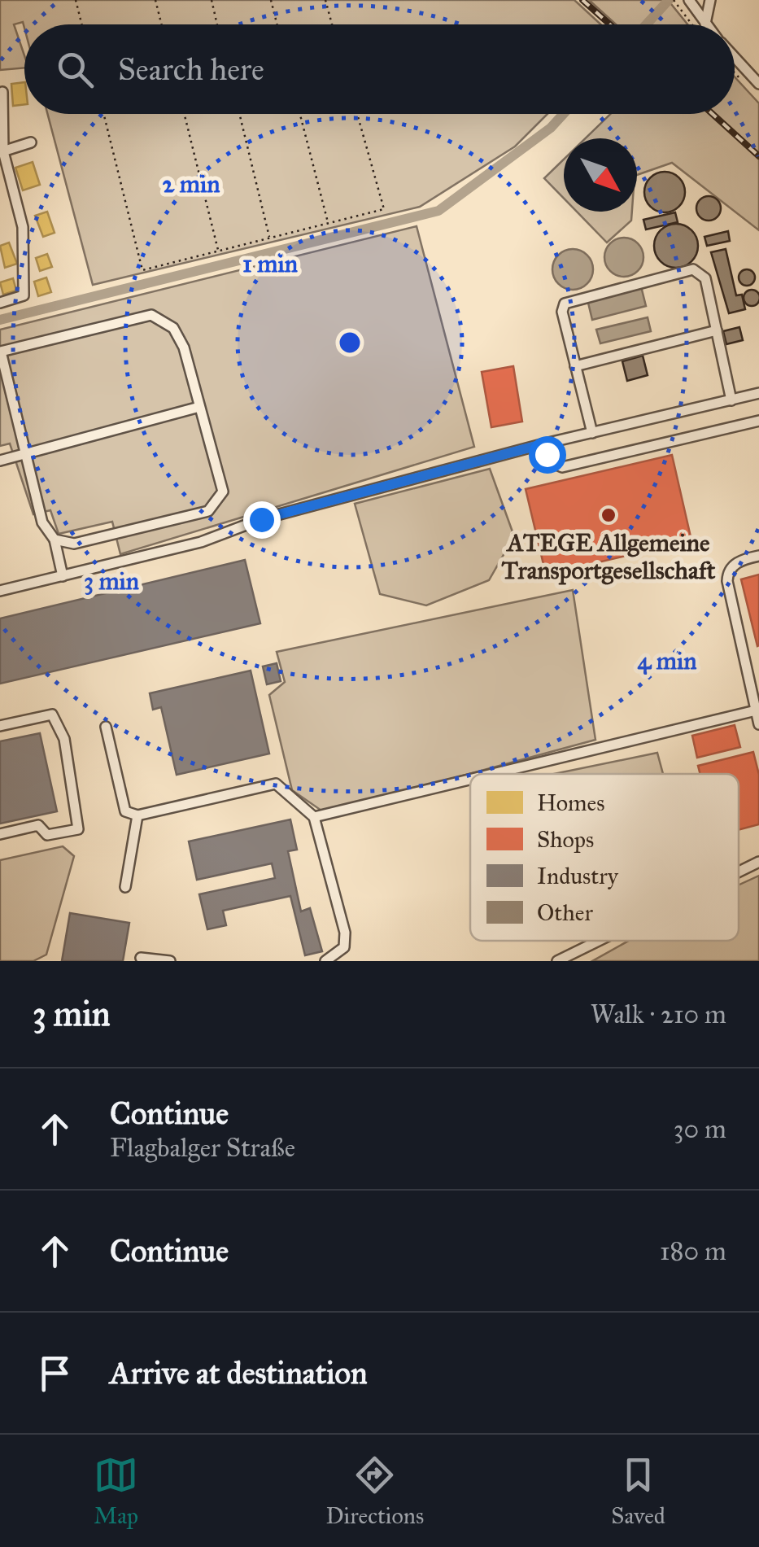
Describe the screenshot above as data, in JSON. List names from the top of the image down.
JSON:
{
  "places": ["ATEGE Allgemeine Transportgesellschaft"],
  "legend": [
    "Homes",
    "Shops",
    "Industry",
    "Other"
  ],
  "north": "bottom right",
  "page": {
    "search": "Search here",
    "heading": ["3 min", "Walk · 210 m"],
    "list": [
      ["Continue", "Flagbalger Straße", "30 m"],
      ["Continue", "180 m"],
      "Arrive at destination"
    ],
    "nav": ["Map", "Directions", "Saved"]
  },
  "rings": [
    "2 min",
    "1 min",
    "3 min",
    "4 min"
  ]
}
